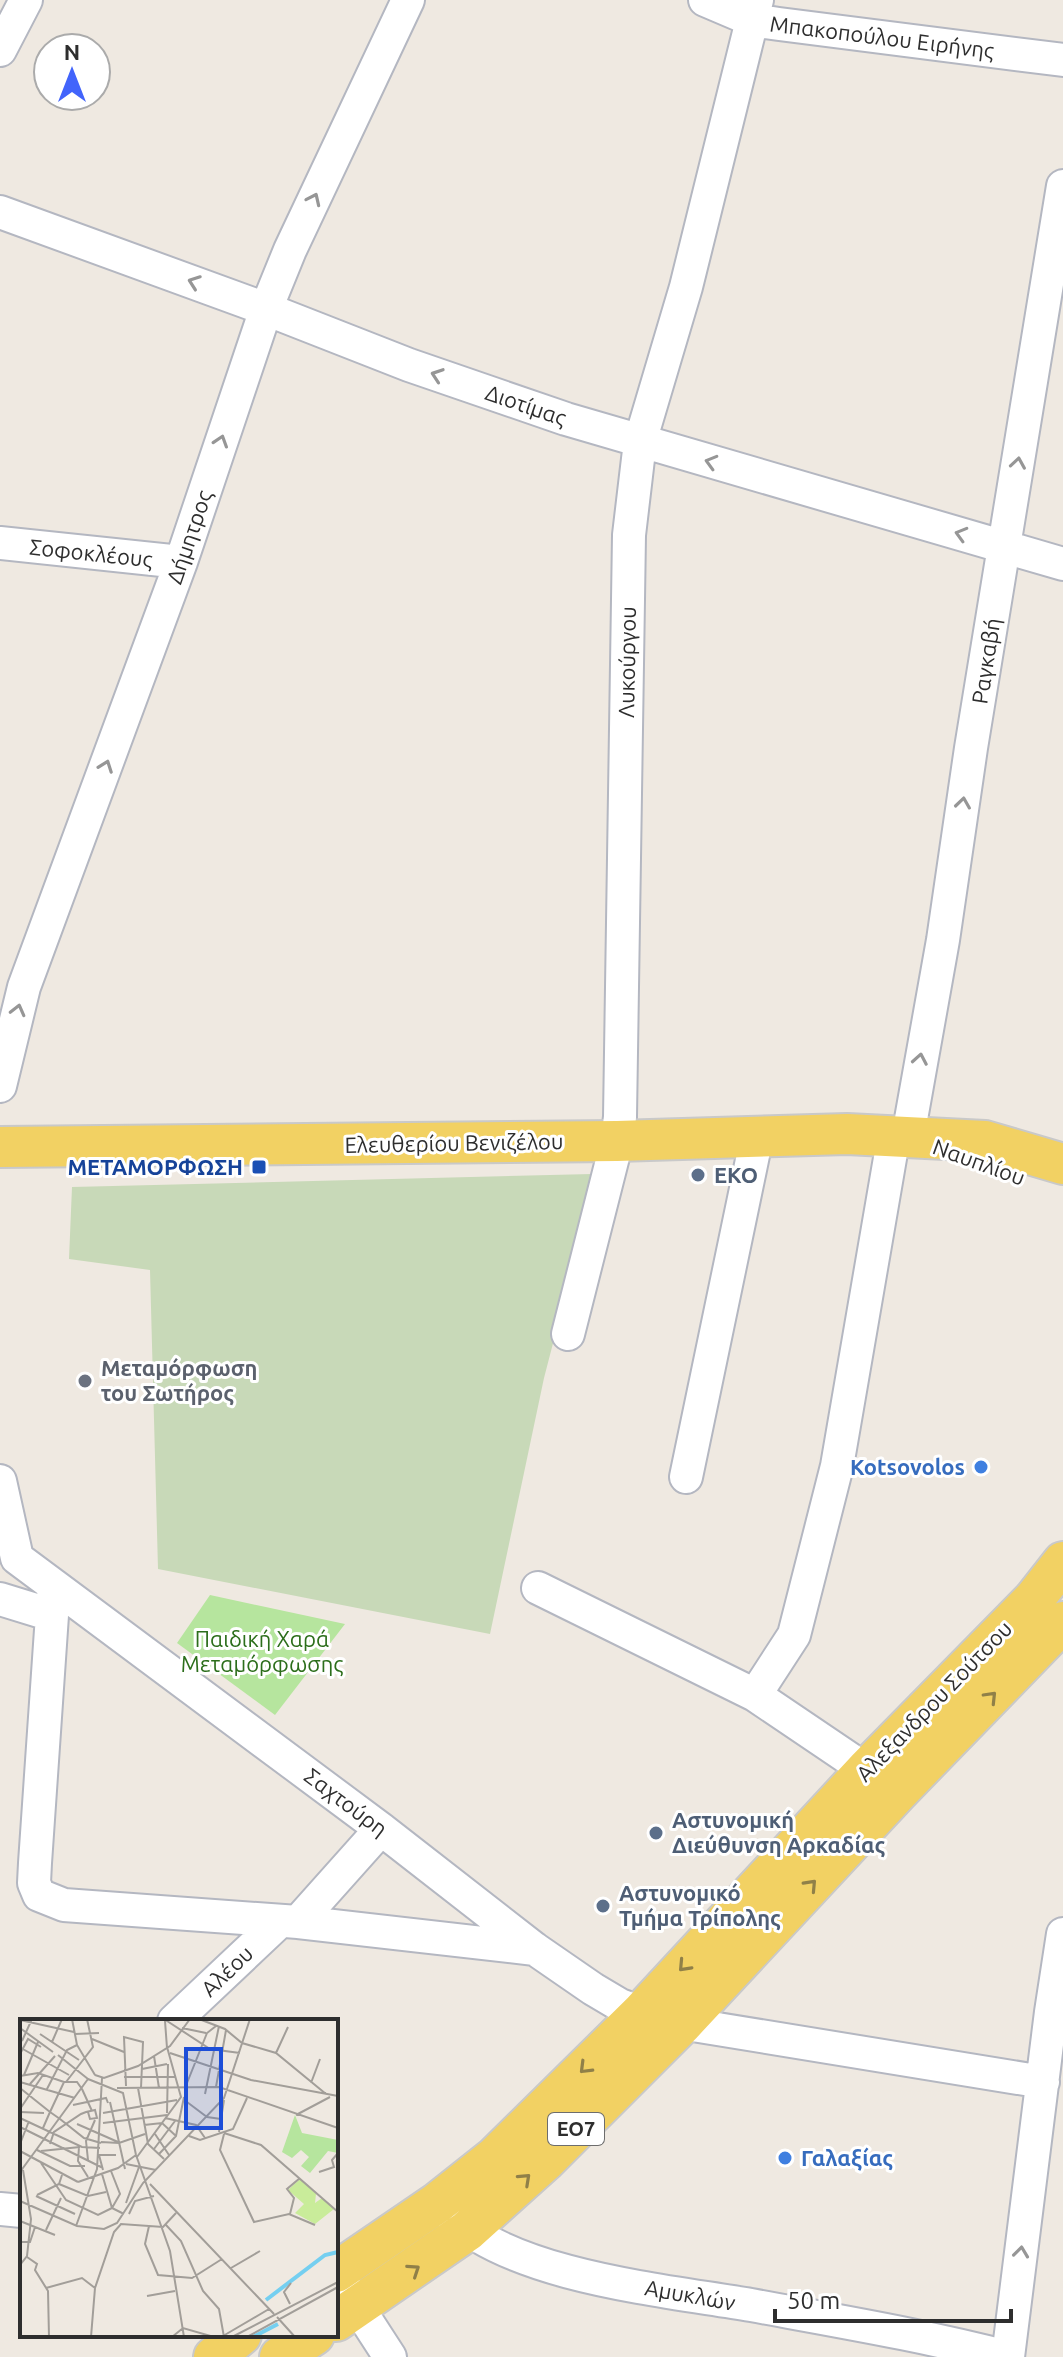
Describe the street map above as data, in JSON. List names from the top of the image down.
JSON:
{
  "streets": {
    "main road": [
      "Ελευθερίου Βενιζέλου",
      "Ναυπλίου",
      "Αλεξανδρου Σούτσου",
      "ΕΟ7"
    ],
    "street": [
      "Μπακοπούλου Ειρήνης",
      "Διοτίμας",
      "Δήμητρος",
      "Σοφοκλέους",
      "Ραγκαβή",
      "Λυκούργου",
      "Σαχτούρη",
      "Αλέου",
      "Αμυκλών"
    ]
  },
  "crossings": [
    ["Μπακοπούλου Ειρήνης", "Λυκούργου"],
    ["Διοτίμας", "Δήμητρος"],
    ["Διοτίμας", "Ραγκαβή"],
    ["Διοτίμας", "Λυκούργου"],
    ["Δήμητρος", "Σοφοκλέους"],
    ["Ραγκαβή", "Ελευθερίου Βενιζέλου"],
    ["Ραγκαβή", "Ναυπλίου"],
    ["Λυκούργου", "Ελευθερίου Βενιζέλου"],
    ["Ελευθερίου Βενιζέλου", "Ναυπλίου"],
    ["Αλεξανδρου Σούτσου", "Σαχτούρη"],
    ["Αλεξανδρου Σούτσου", "Αμυκλών"],
    ["Σαχτούρη", "Αλέου"]
  ],
  "one_way": ["Διοτίμας", "Δήμητρος", "Ραγκαβή"],
  "parks": ["Παιδική Χαρά Μεταμόρφωσης"],
  "places": {
    "transit": ["ΜΕΤΑΜΟΡΦΩΣΗ"],
    "other": [
      "EKO",
      "Μεταμόρφωση του Σωτήρος",
      "Kotsovolos",
      "Αστυνομική Διεύθυνση Αρκαδίας",
      "Αστυνομικό Τμήμα Τρίπολης",
      "Γαλαξίας"
    ]
  },
  "scale_bar": "50 m",
  "north": "top"
}
